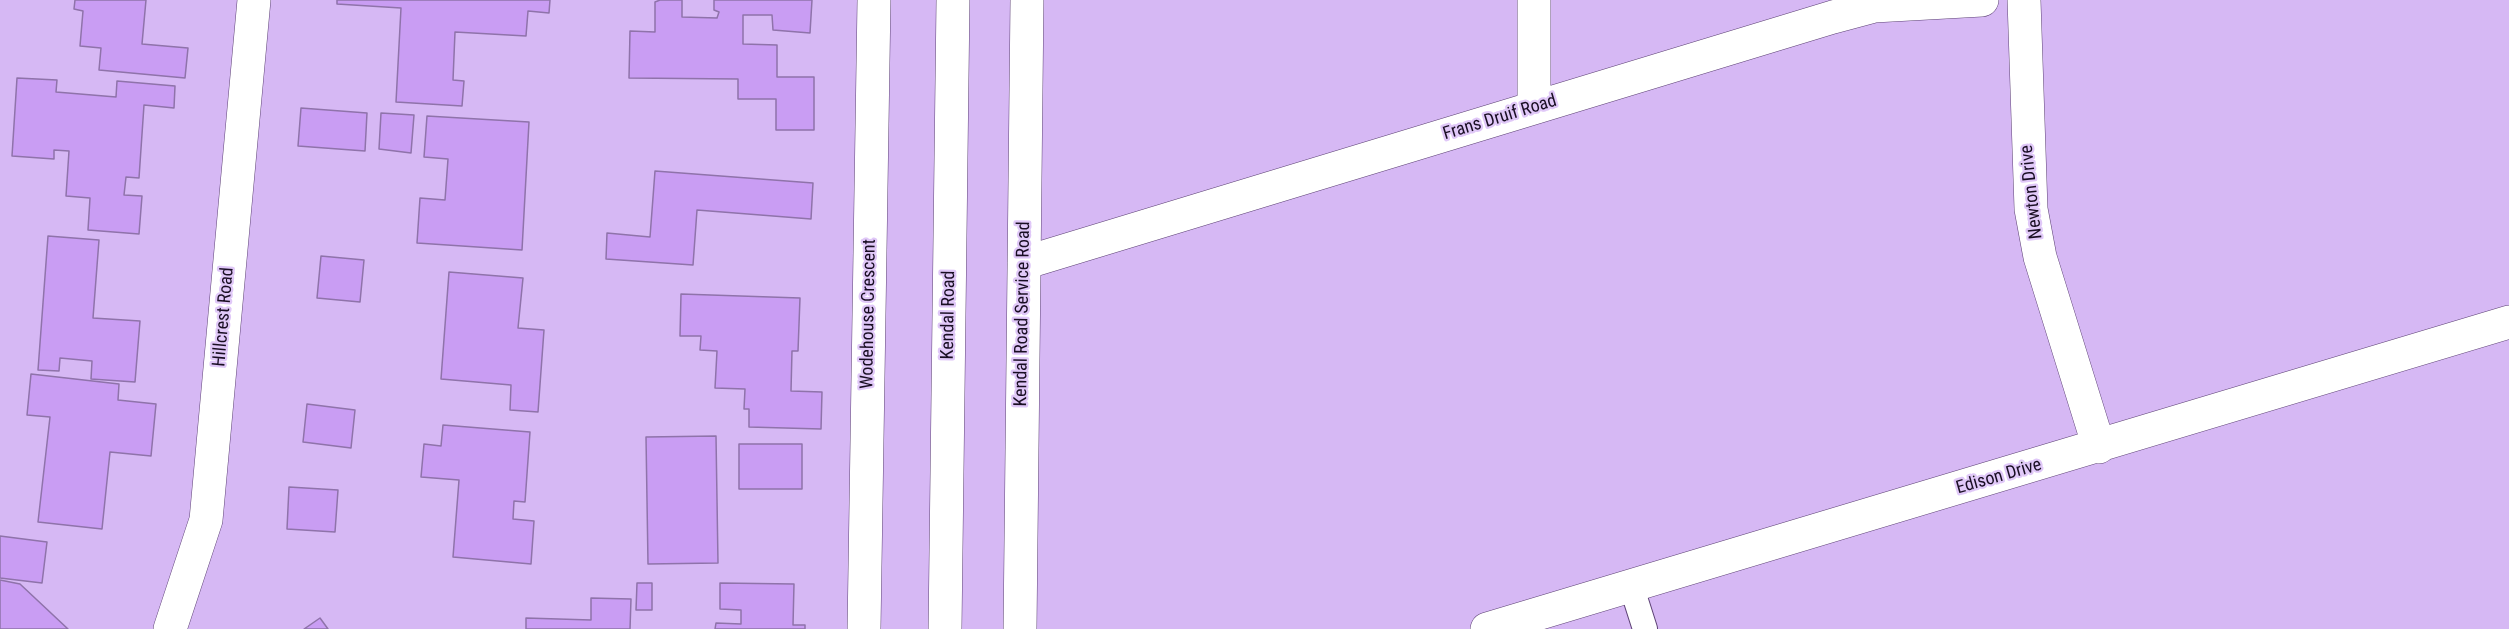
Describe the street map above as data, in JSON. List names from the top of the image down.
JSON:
{
  "streets": {
    "street": [
      "Frans Druif Road",
      "Newton Drive",
      "Wodehouse Crescent",
      "Kendal Road Service Road",
      "Kendal Road",
      "Hillcrest Road",
      "Edison Drive"
    ]
  },
  "crossings": [
    ["Frans Druif Road", "Kendal Road Service Road"],
    ["Newton Drive", "Edison Drive"]
  ]
}
